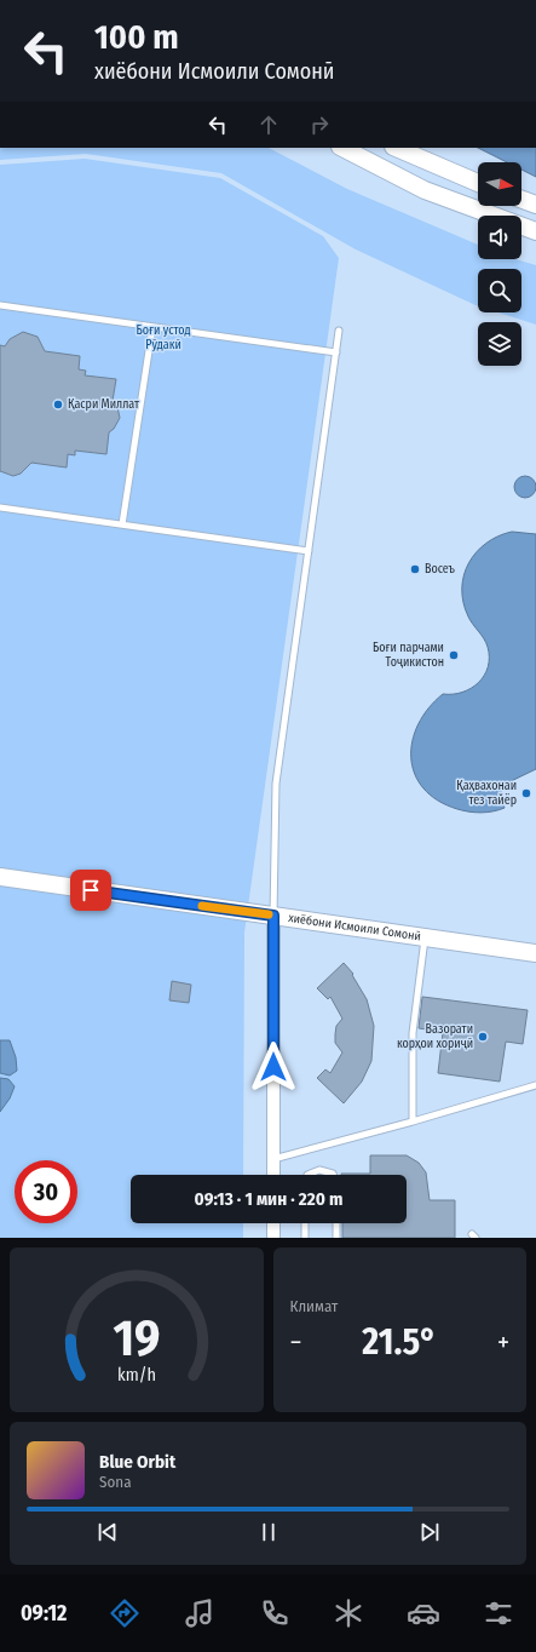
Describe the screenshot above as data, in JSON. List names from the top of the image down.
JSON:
{
  "streets": {
    "street": ["хиёбони Исмоили Сомонӣ"]
  },
  "parks": ["Боғи устод Рӯдакӣ"],
  "places": [
    "Қасри Миллат",
    "Восеъ",
    "Боғи парчами Тоҷикистон",
    "Қаҳвахонаи тез тайёр",
    "Вазорати корҳои хориҷӣ"
  ],
  "north": "right",
  "page": {
    "turn": ["100 m", "хиёбони Исмоили Сомонӣ"],
    "limit": "30",
    "trip": "09:13 · 1 мин · 220 m",
    "tile": "Климат",
    "heat": ["−", "21.5°", "+"],
    "song": ["Blue Orbit", "Sona"],
    "tabs": "09:12",
    "gauge": ["19", "km/h"]
  }
}
